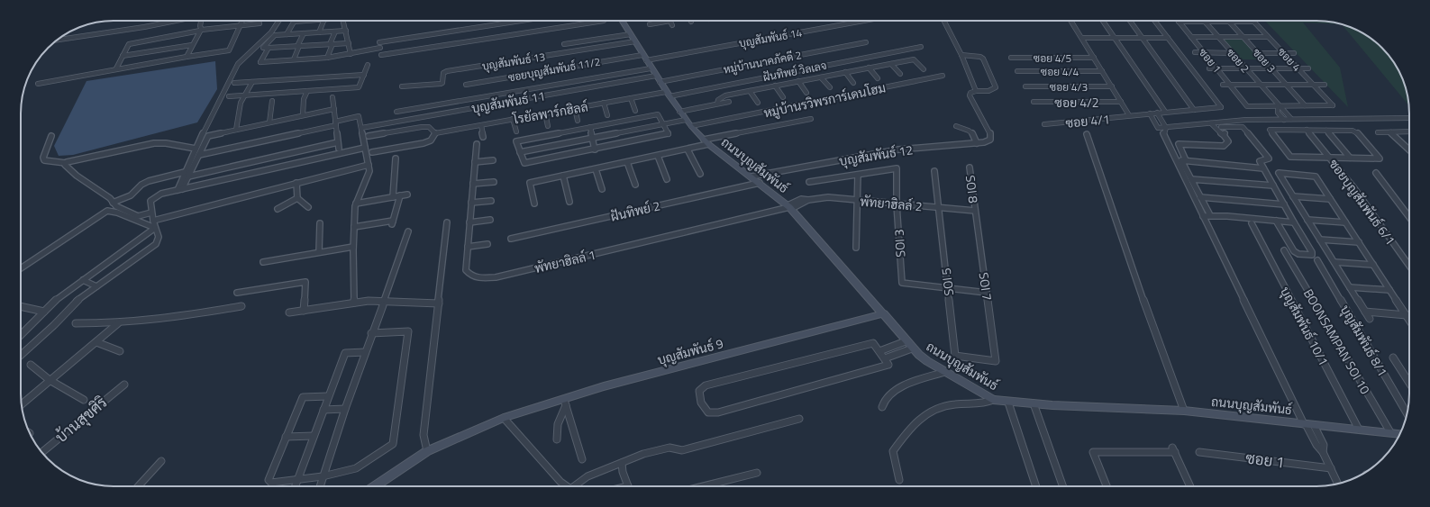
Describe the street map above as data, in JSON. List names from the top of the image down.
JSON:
{
  "streets": {
    "street": [
      "บุญสัมพันธ์ 14",
      "ซอย 4/5",
      "ซอย 4",
      "ซอย 1",
      "ซอย 2",
      "ซอย 3",
      "บุญสัมพันธ์ 13",
      "หมู่บ้านนาคภัคดี 2",
      "ซอยบุญสัมพันธ์ 11/2",
      "ฝันทิพย์ วิลเลจ",
      "ซอย 4/4",
      "ซอย 4/3",
      "หมู่บ้านรวิพรการ์เดนโฮม",
      "บุญสัมพันธ์ 11",
      "ซอย 4/2",
      "โรยัลพาร์กฮิลล์",
      "ซอย 4/1",
      "บุญสัมพันธ์ 12",
      "ถนนบุญสัมพันธ์",
      "SOI 8",
      "ซอยบุญสัมพันธ์ 6/1",
      "พัทยาฮิลล์ 2",
      "ฝันทิพย์ 2",
      "SOI 3",
      "พัทยาฮิลล์ 1",
      "SOI 5",
      "SOI 7",
      "บุญสัมพันธ์ 10/1",
      "บุญสัมพันธ์ 8/1",
      "BOONSAMPAN SOI 10",
      "บุญสัมพันธ์ 9",
      "บ้านสุขศิริ"
    ]
  },
  "crossings": [
    ["บุญสัมพันธ์ 14", "ซอยบุญสัมพันธ์ 11/2"],
    ["บุญสัมพันธ์ 14", "ถนนบุญสัมพันธ์"],
    ["ซอย 4", "ซอย 3"],
    ["ซอย 1", "ซอย 2"],
    ["ซอย 1", "ซอย 4/1"],
    ["บุญสัมพันธ์ 13", "ถนนบุญสัมพันธ์"],
    ["หมู่บ้านนาคภัคดี 2", "ถนนบุญสัมพันธ์"],
    ["ซอยบุญสัมพันธ์ 11/2", "ถนนบุญสัมพันธ์"],
    ["ฝันทิพย์ วิลเลจ", "โรยัลพาร์กฮิลล์"],
    ["ฝันทิพย์ วิลเลจ", "ถนนบุญสัมพันธ์"],
    ["หมู่บ้านรวิพรการ์เดนโฮม", "ถนนบุญสัมพันธ์"],
    ["บุญสัมพันธ์ 11", "ถนนบุญสัมพันธ์"],
    ["โรยัลพาร์กฮิลล์", "ถนนบุญสัมพันธ์"],
    ["บุญสัมพันธ์ 12", "ถนนบุญสัมพันธ์"],
    ["ถนนบุญสัมพันธ์", "พัทยาฮิลล์ 2"],
    ["ถนนบุญสัมพันธ์", "ฝันทิพย์ 2"],
    ["ถนนบุญสัมพันธ์", "พัทยาฮิลล์ 1"],
    ["ถนนบุญสัมพันธ์", "บุญสัมพันธ์ 10/1"],
    ["ถนนบุญสัมพันธ์", "บุญสัมพันธ์ 9"],
    ["SOI 8", "พัทยาฮิลล์ 2"],
    ["SOI 8", "SOI 7"],
    ["พัทยาฮิลล์ 2", "SOI 3"],
    ["พัทยาฮิลล์ 2", "พัทยาฮิลล์ 1"],
    ["พัทยาฮิลล์ 2", "SOI 5"],
    ["พัทยาฮิลล์ 2", "SOI 7"],
    ["SOI 3", "SOI 5"],
    ["SOI 5", "SOI 7"]
  ]
}
